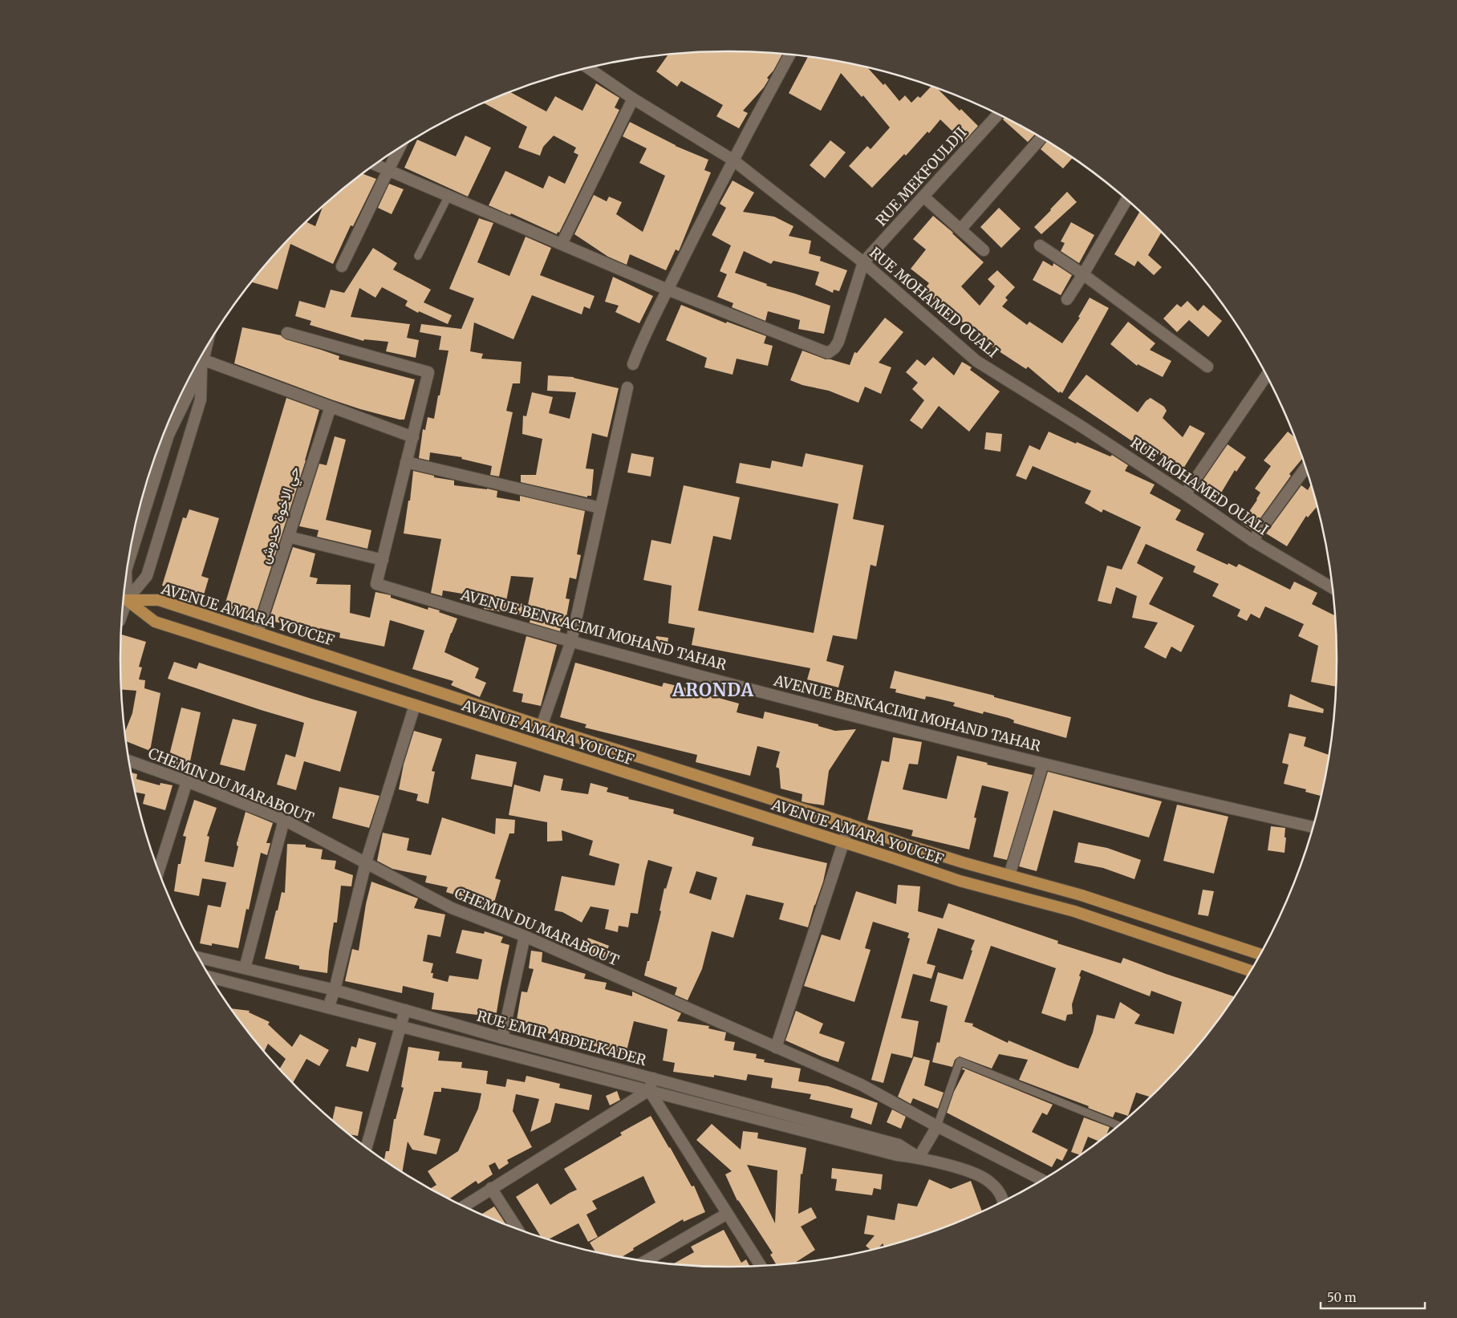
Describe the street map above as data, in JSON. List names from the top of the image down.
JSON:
{
  "streets": {
    "main road": ["AVENUE AMARA YOUCEF"],
    "street": [
      "RUE MEKFOULDJI",
      "RUE MOHAMED OUALI",
      "حي الاخوة حدوش",
      "AVENUE BENKACIMI MOHAND TAHAR",
      "CHEMIN DU MARABOUT",
      "RUE EMIR ABDELKADER"
    ]
  },
  "crossings": [
    ["RUE MEKFOULDJI", "RUE MOHAMED OUALI"],
    ["حي الاخوة حدوش", "AVENUE AMARA YOUCEF"]
  ],
  "districts": ["ARONDA"],
  "scale_bar": "50 m"
}
